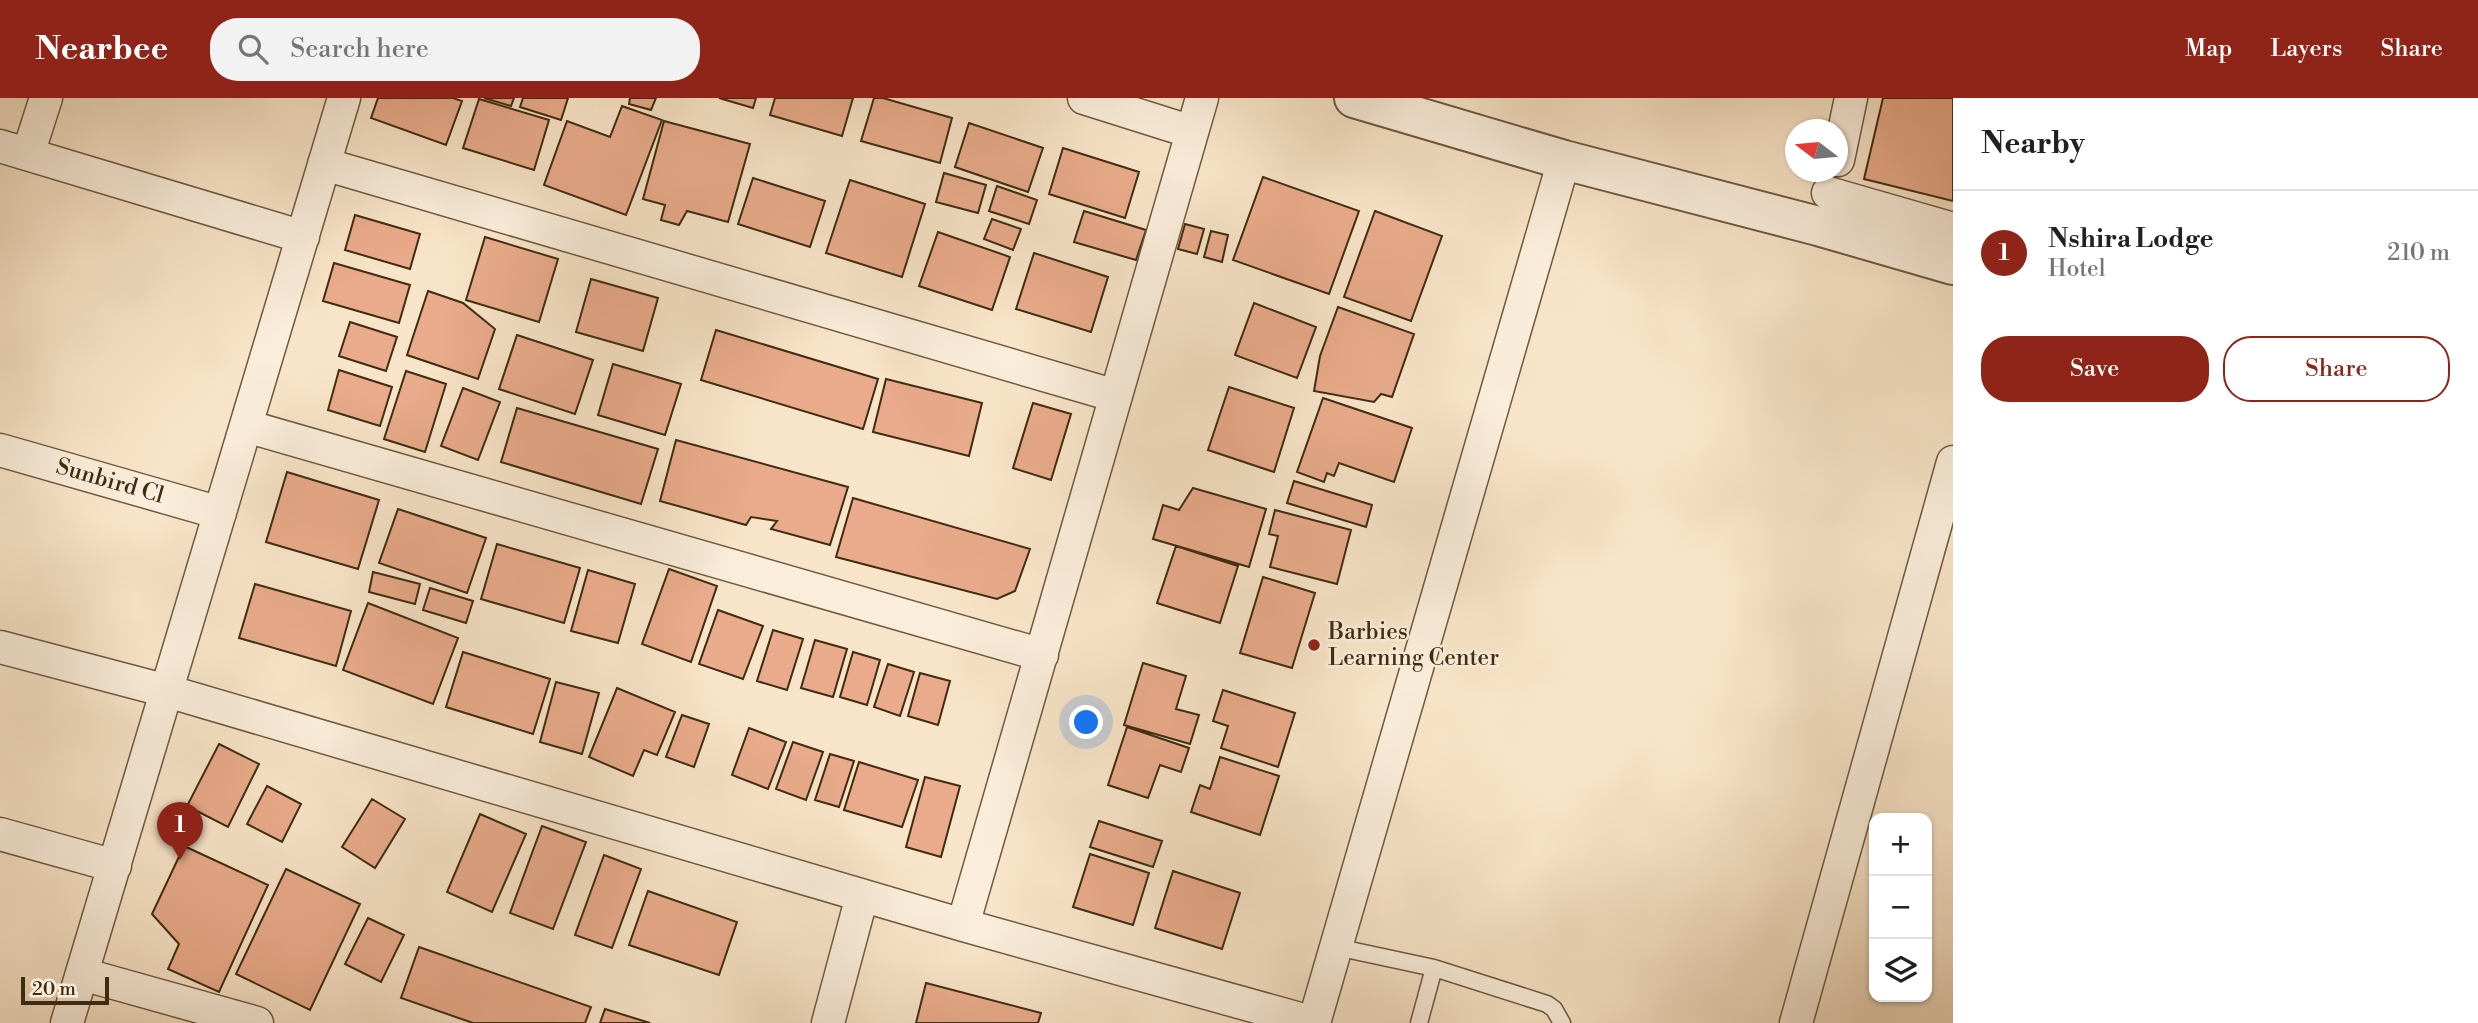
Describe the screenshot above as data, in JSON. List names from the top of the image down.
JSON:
{
  "streets": {
    "street": ["Sunbird Cl"]
  },
  "places": ["Barbies Learning Center"],
  "scale_bar": "20 m",
  "north": "left",
  "page": {
    "header": "Nearbee",
    "search": "Search here",
    "nav": ["Map", "Layers", "Share"],
    "heading": "Nearby",
    "list": [
      {
        "mark": "1",
        "name": "Nshira Lodge",
        "note": "Hotel",
        "value": "210 m"
      }
    ],
    "buttons": ["Save", "Share"],
    "pins": "1",
    "map_buttons": ["+", "−"],
    "scale": "20 m"
  }
}
